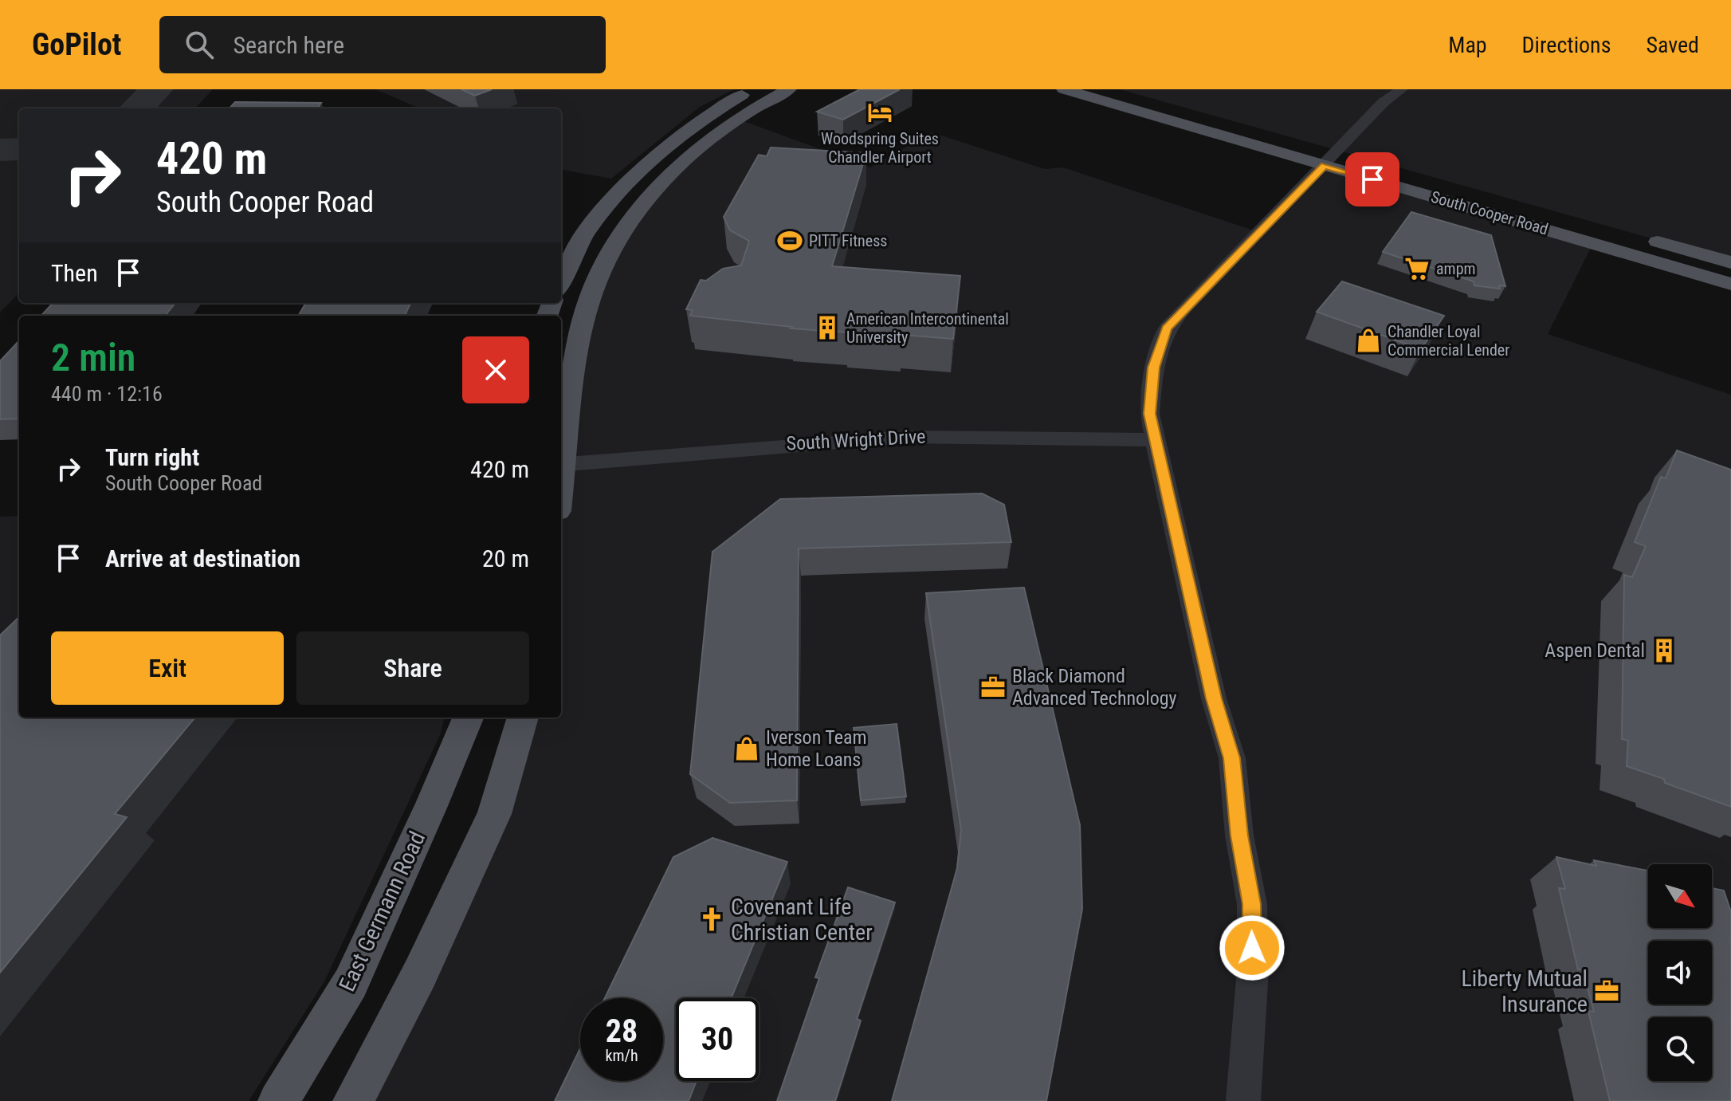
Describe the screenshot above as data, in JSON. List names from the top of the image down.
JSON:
{
  "streets": {
    "main road": ["South Cooper Road", "East Germann Road"],
    "street": ["South Wright Drive"]
  },
  "places": {
    "hotel": ["Woodspring Suites Chandler Airport"],
    "sports": ["PITT Fitness"],
    "supermarket": ["ampm"],
    "building": ["American Intercontinental University", "Aspen Dental"],
    "shop": ["Chandler Loyal Commercial Lender", "Iverson Team Home Loans"],
    "office": ["Black Diamond Advanced Technology", "Liberty Mutual Insurance"],
    "church": ["Covenant Life Christian Center"]
  },
  "north": "bottom right",
  "page": {
    "header": "GoPilot",
    "search": "Search here",
    "nav": ["Map", "Directions", "Saved"],
    "turn": ["420 m", "South Cooper Road"],
    "then": "Then",
    "heading": ["2 min", "440 m · 12:16"],
    "list": [
      {
        "name": "Turn right",
        "note": "South Cooper Road",
        "value": "420 m"
      },
      {
        "name": "Arrive at destination",
        "value": "20 m"
      }
    ],
    "buttons": ["Exit", "Share"],
    "speed": "28 km/h",
    "limit": "30"
  }
}
